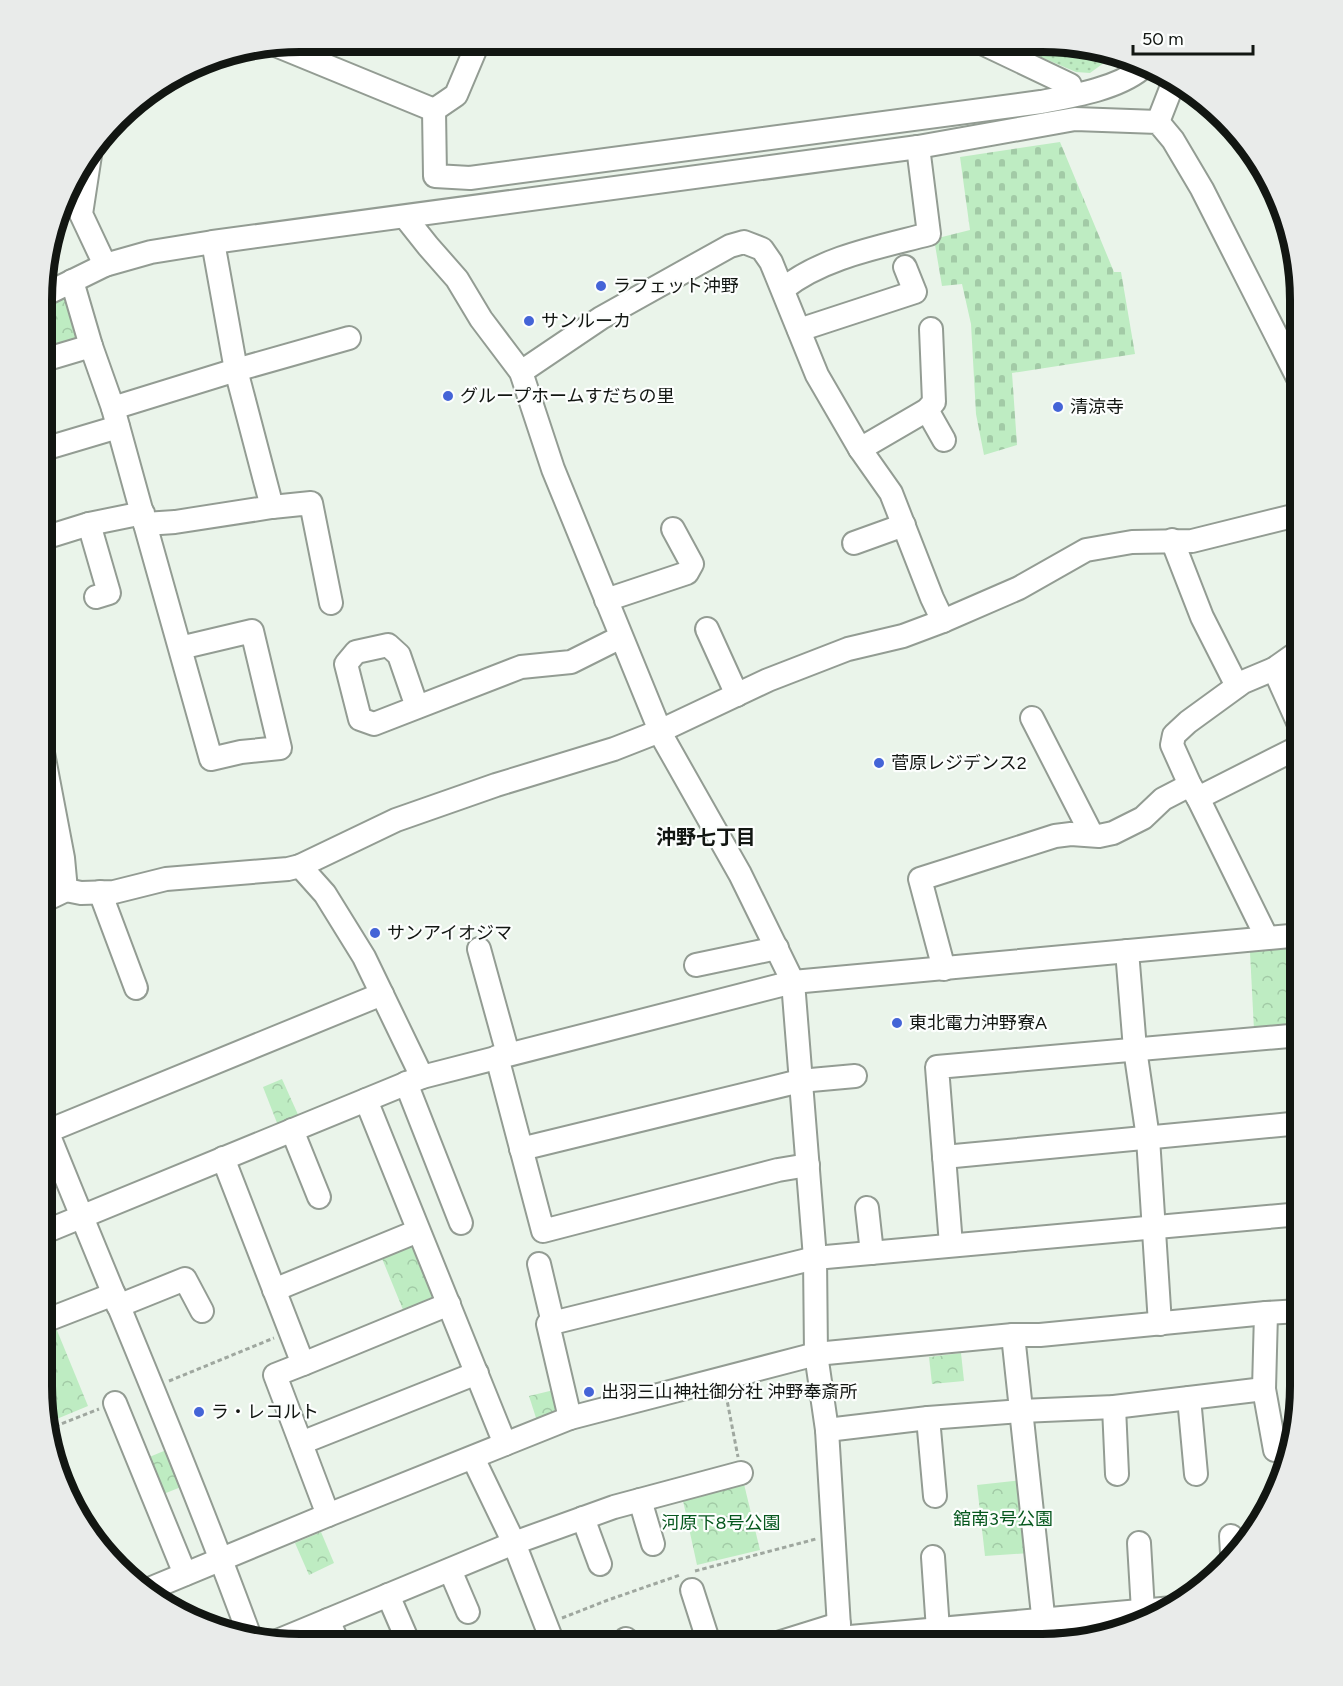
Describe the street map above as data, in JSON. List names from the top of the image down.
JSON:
{
  "districts": ["沖野七丁目"],
  "parks": ["舘南3号公園", "河原下8号公園"],
  "places": [
    "ラフェット沖野",
    "サンルーカ",
    "グループホームすだちの里",
    "清涼寺",
    "菅原レジデンス2",
    "サンアイオジマ",
    "東北電力沖野寮A",
    "出羽三山神社御分社 沖野奉斎所",
    "ラ・レコルト"
  ],
  "scale_bar": "50 m"
}
